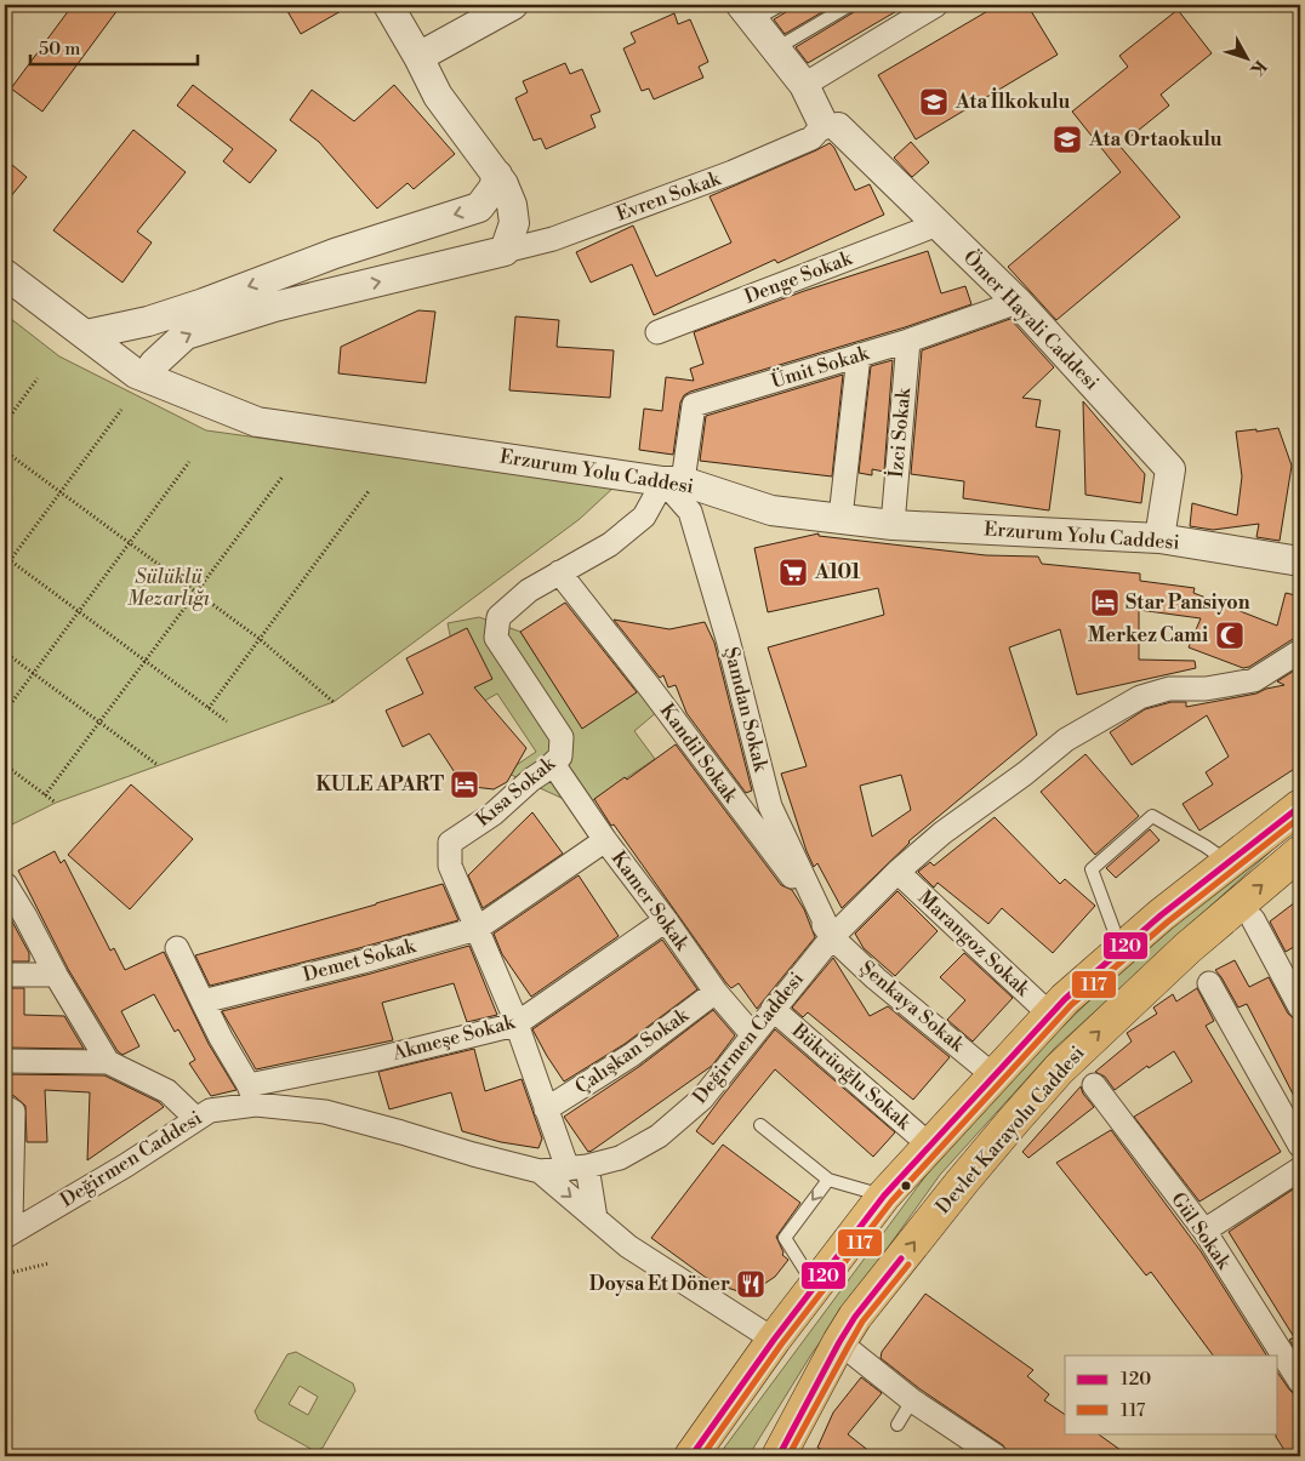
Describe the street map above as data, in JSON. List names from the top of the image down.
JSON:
{
  "streets": {
    "main road": ["Devlet Karayolu Caddesi"],
    "street": [
      "Evren Sokak",
      "Denge Sokak",
      "Ömer Hayali Caddesi",
      "Ümit Sokak",
      "İzci Sokak",
      "Erzurum Yolu Caddesi",
      "Şamdan Sokak",
      "Kandil Sokak",
      "Kısa Sokak",
      "Kamer Sokak",
      "Marangoz Sokak",
      "Demet Sokak",
      "Şenkaya Sokak",
      "Akmeşe Sokak",
      "Değirmen Caddesi",
      "Çalışkan Sokak",
      "Bükrüoğlu Sokak",
      "Gül Sokak"
    ]
  },
  "crossings": [
    ["Evren Sokak", "Ömer Hayali Caddesi"],
    ["Denge Sokak", "Ömer Hayali Caddesi"],
    ["Ömer Hayali Caddesi", "Ümit Sokak"],
    ["Ömer Hayali Caddesi", "Erzurum Yolu Caddesi"],
    ["Ümit Sokak", "İzci Sokak"],
    ["Ümit Sokak", "Erzurum Yolu Caddesi"],
    ["Ümit Sokak", "Şamdan Sokak"],
    ["Ümit Sokak", "Kısa Sokak"],
    ["İzci Sokak", "Erzurum Yolu Caddesi"],
    ["Erzurum Yolu Caddesi", "Şamdan Sokak"],
    ["Erzurum Yolu Caddesi", "Kısa Sokak"],
    ["Şamdan Sokak", "Kandil Sokak"],
    ["Şamdan Sokak", "Kısa Sokak"],
    ["Şamdan Sokak", "Şenkaya Sokak"],
    ["Şamdan Sokak", "Değirmen Caddesi"],
    ["Kandil Sokak", "Kısa Sokak"],
    ["Kandil Sokak", "Şenkaya Sokak"],
    ["Kandil Sokak", "Değirmen Caddesi"],
    ["Kısa Sokak", "Kamer Sokak"],
    ["Kısa Sokak", "Demet Sokak"],
    ["Kısa Sokak", "Akmeşe Sokak"],
    ["Kısa Sokak", "Değirmen Caddesi"],
    ["Kısa Sokak", "Çalışkan Sokak"],
    ["Kamer Sokak", "Demet Sokak"],
    ["Kamer Sokak", "Akmeşe Sokak"],
    ["Kamer Sokak", "Değirmen Caddesi"],
    ["Kamer Sokak", "Çalışkan Sokak"],
    ["Marangoz Sokak", "Değirmen Caddesi"],
    ["Şenkaya Sokak", "Değirmen Caddesi"],
    ["Akmeşe Sokak", "Değirmen Caddesi"],
    ["Değirmen Caddesi", "Bükrüoğlu Sokak"]
  ],
  "parks": ["Sülüklü Mezarlığı"],
  "places": {
    "school or university": ["Ata İlkokulu", "Ata Ortaokulu"],
    "supermarket": ["A101"],
    "hotel": ["Star Pansiyon", "KULE APART"],
    "mosque": ["Merkez Cami"],
    "restaurant": ["Doysa Et Döner"]
  },
  "lines": ["transit line 120", "transit line 117"],
  "legend": ["120", "117"],
  "scale_bar": "50 m",
  "north": "bottom right"
}
